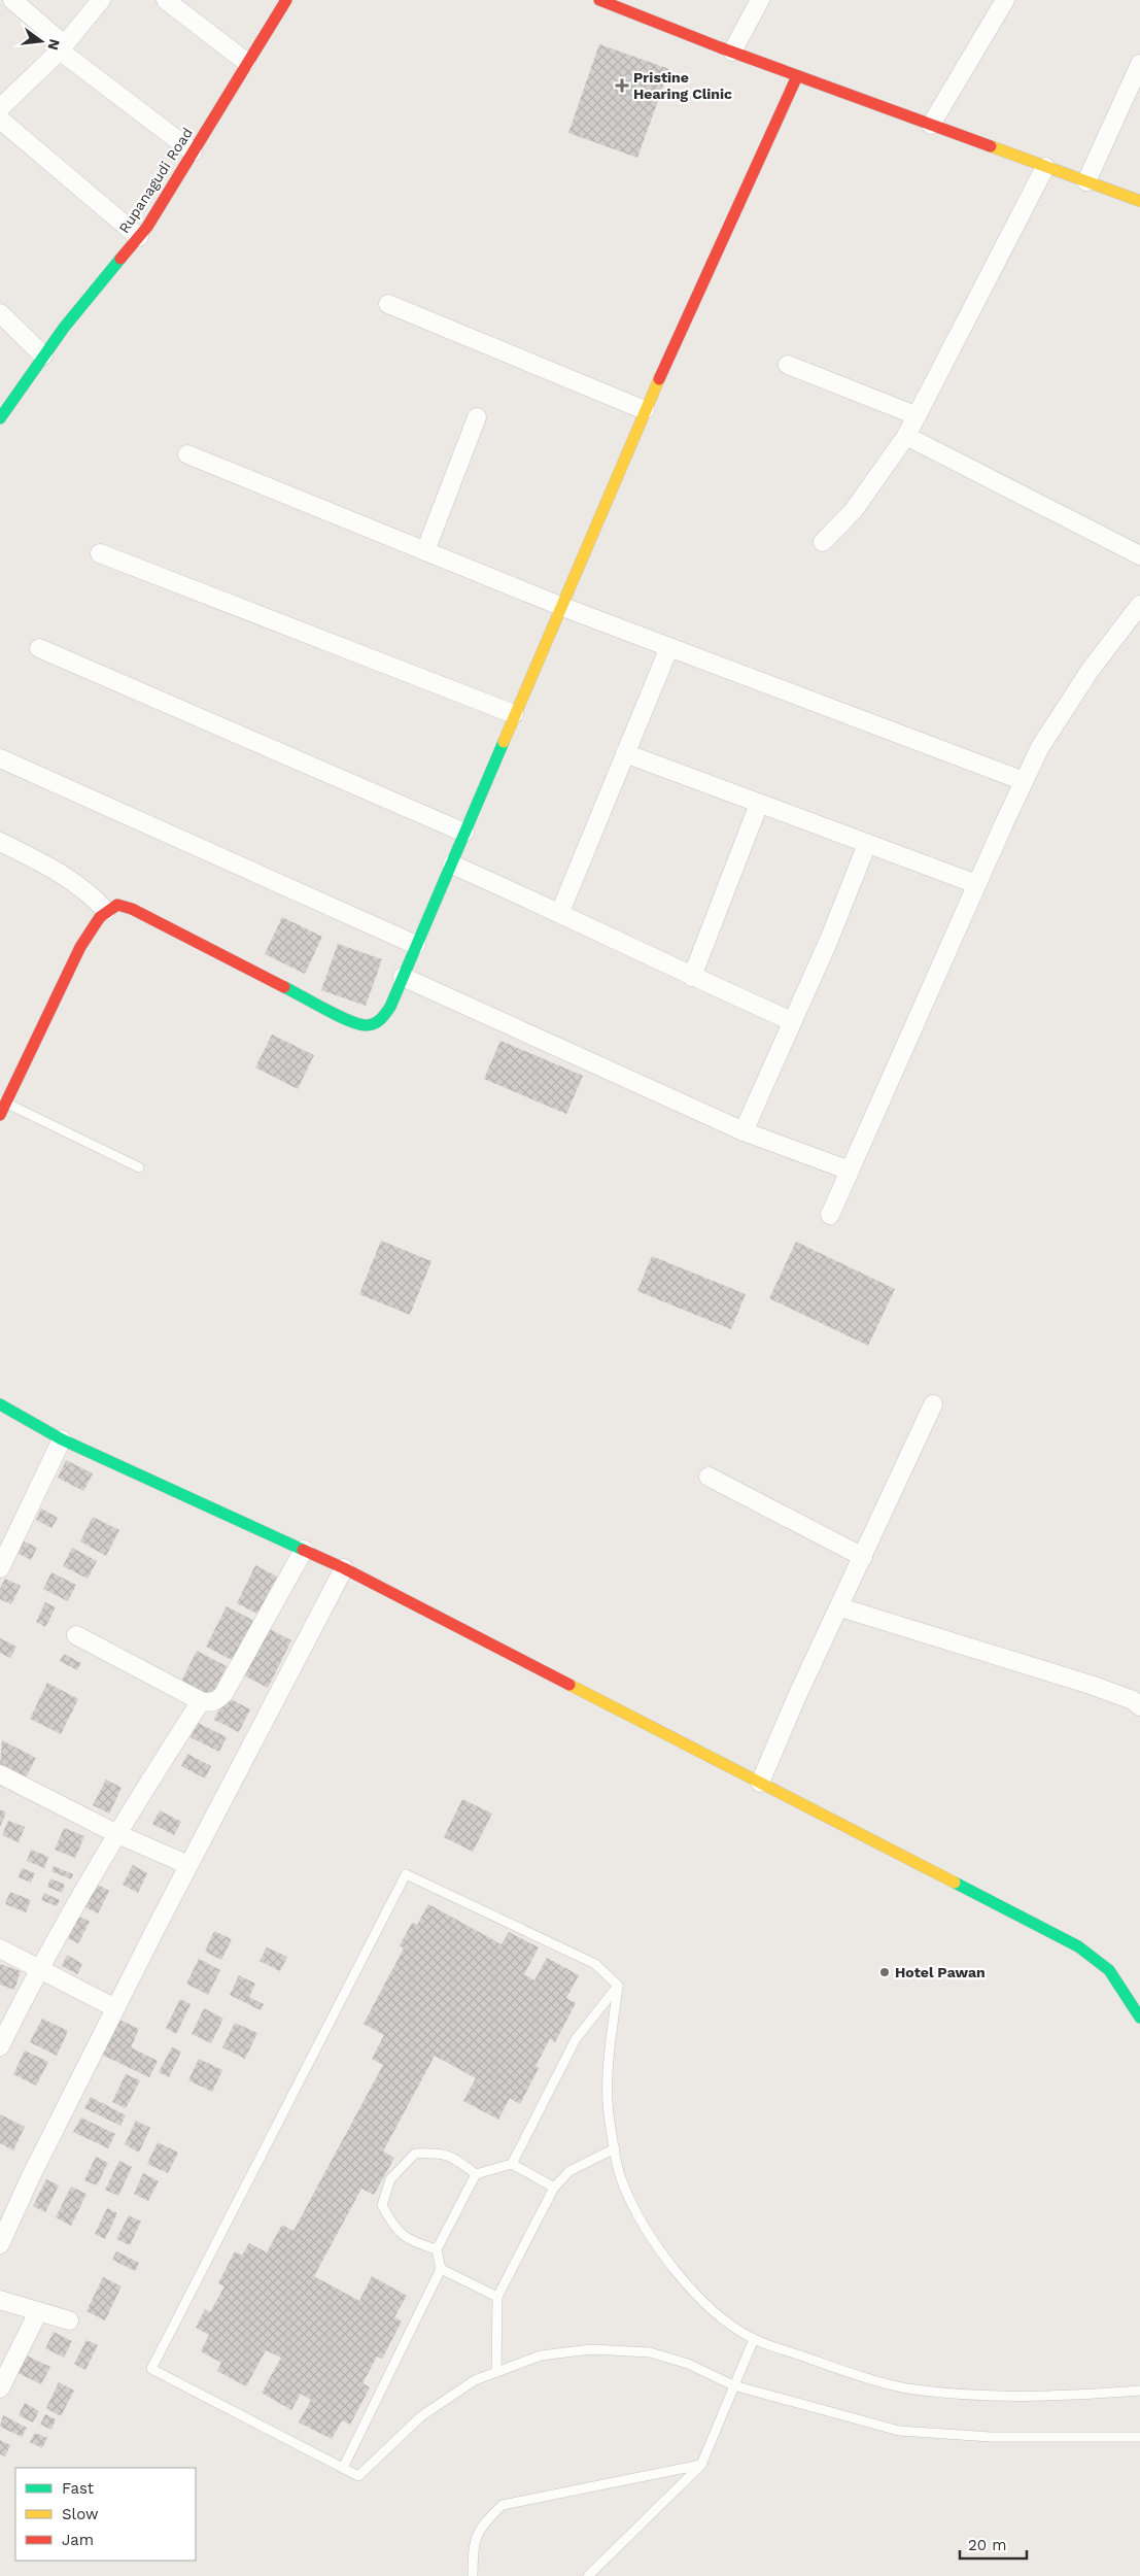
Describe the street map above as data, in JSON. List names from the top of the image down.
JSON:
{
  "streets": {
    "street": ["Rupanagudi Road"]
  },
  "places": {
    "health": ["Pristine Hearing Clinic"],
    "other": ["Hotel Pawan"]
  },
  "legend": ["Fast", "Slow", "Jam"],
  "scale_bar": "20 m",
  "north": "right"
}
